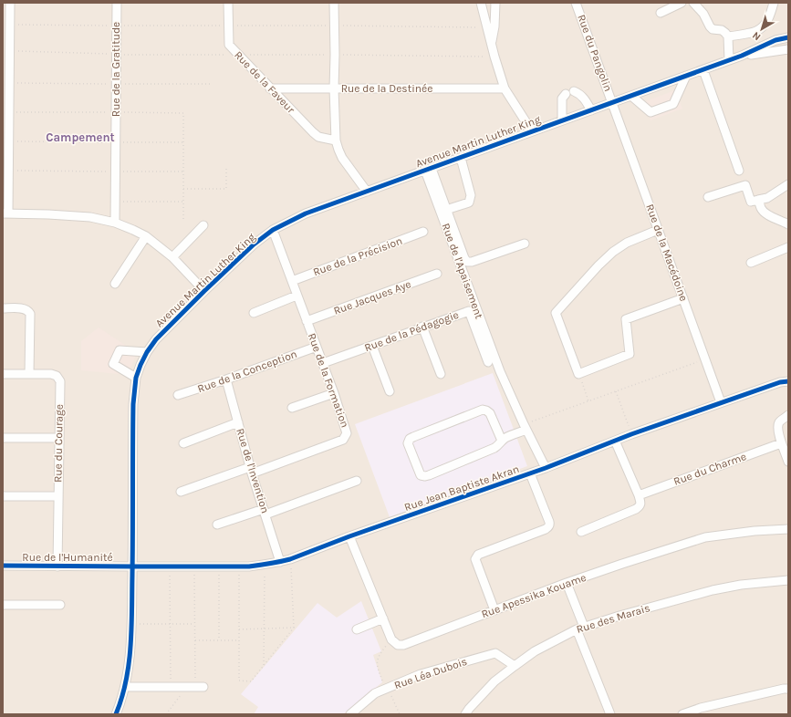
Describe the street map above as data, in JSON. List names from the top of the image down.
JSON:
{
  "streets": {
    "street": [
      "Rue du Pangolin",
      "Rue de la Gratitude",
      "Rue de la Faveur",
      "Rue de la Destinée",
      "Avenue Martin Luther King",
      "Rue de la Macédoine",
      "Rue de la Précision",
      "Rue de l'Apaisement",
      "Rue Jacques Aye",
      "Rue de la Pédagogie",
      "Rue de la Conception",
      "Rue de la Formation",
      "Rue du Courage",
      "Rue du Charme",
      "Rue de l'Invention",
      "Rue Jean Baptiste Akran",
      "Rue de l'Humanité",
      "Rue Apessika Kouame",
      "Rue des Marais",
      "Rue Léa Dubois"
    ]
  },
  "crossings": [
    ["Rue du Pangolin", "Avenue Martin Luther King"],
    ["Rue du Pangolin", "Rue de la Macédoine"],
    ["Rue de la Faveur", "Rue de la Destinée"],
    ["Avenue Martin Luther King", "Rue de la Macédoine"],
    ["Avenue Martin Luther King", "Rue de l'Apaisement"],
    ["Avenue Martin Luther King", "Rue de la Formation"],
    ["Avenue Martin Luther King", "Rue Jean Baptiste Akran"],
    ["Avenue Martin Luther King", "Rue de l'Humanité"],
    ["Rue de la Macédoine", "Rue Jean Baptiste Akran"],
    ["Rue de la Précision", "Rue de la Formation"],
    ["Rue de l'Apaisement", "Rue Jean Baptiste Akran"],
    ["Rue Jacques Aye", "Rue de la Formation"],
    ["Rue de la Pédagogie", "Rue de la Formation"],
    ["Rue de la Conception", "Rue de la Formation"],
    ["Rue de la Conception", "Rue de l'Invention"],
    ["Rue de la Formation", "Rue de l'Invention"],
    ["Rue du Courage", "Rue de l'Humanité"],
    ["Rue de l'Invention", "Rue Jean Baptiste Akran"],
    ["Rue Jean Baptiste Akran", "Rue de l'Humanité"],
    ["Rue des Marais", "Rue Léa Dubois"]
  ],
  "districts": ["Campement"],
  "north": "bottom left"
}
